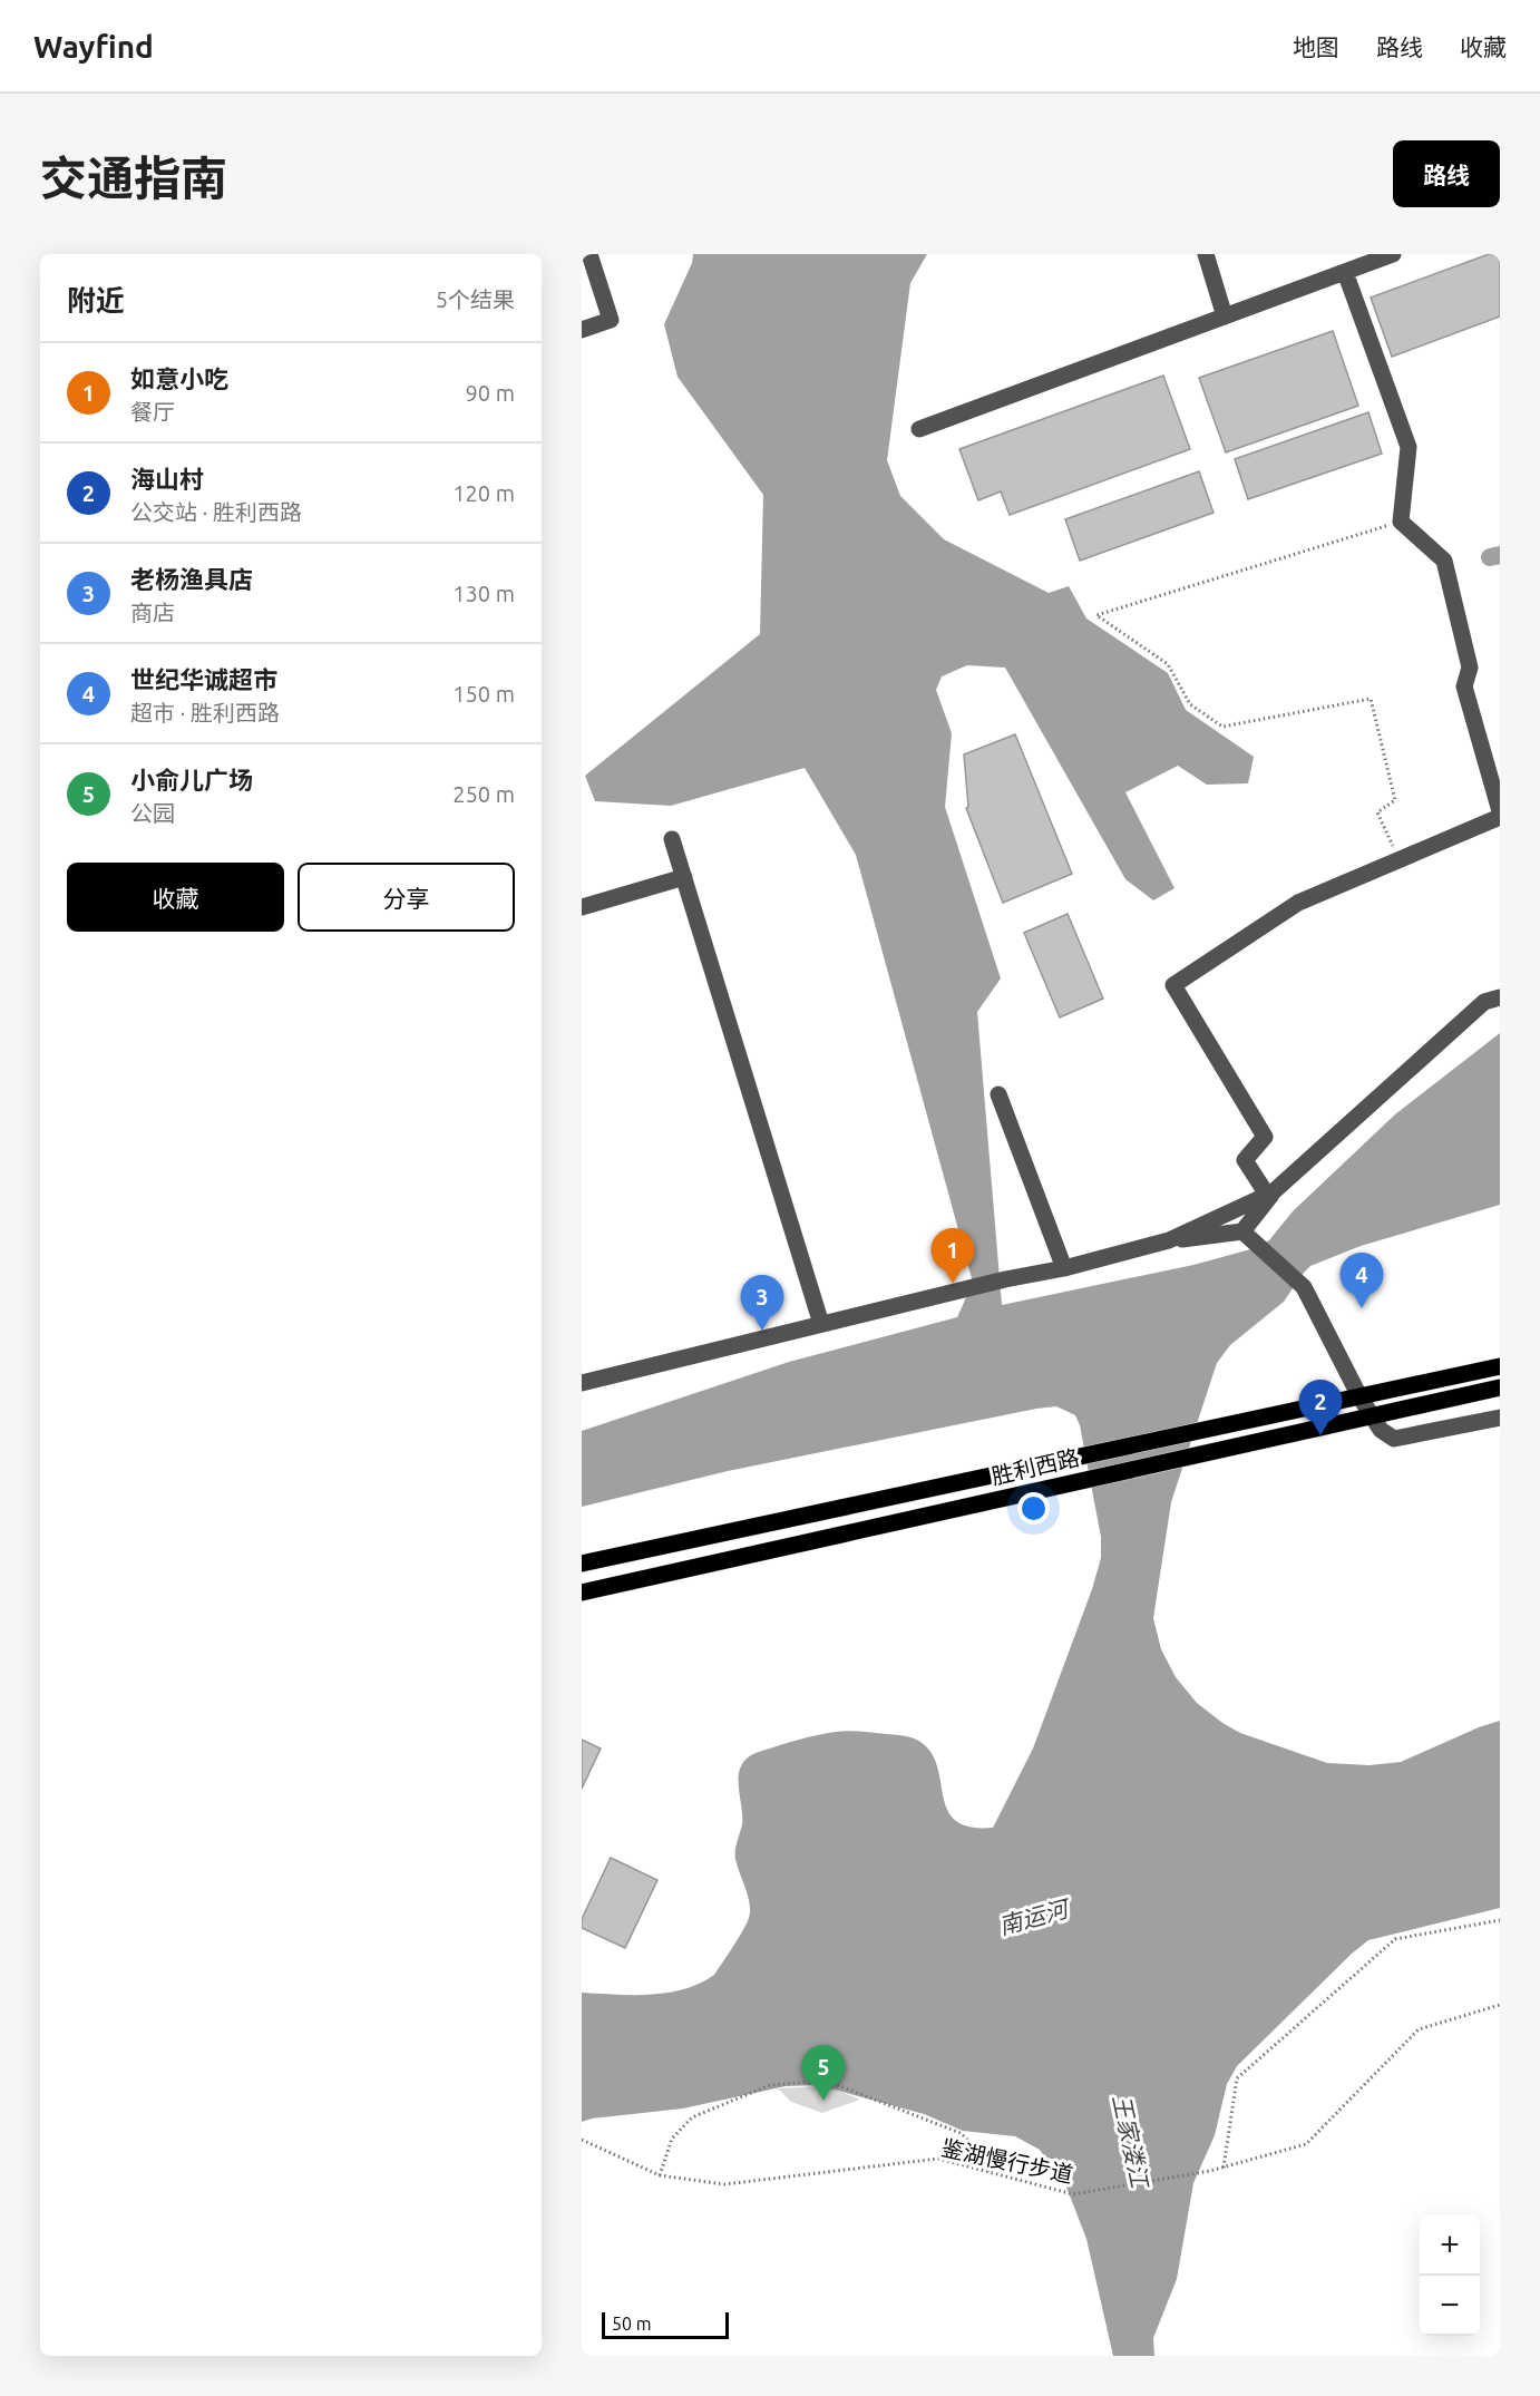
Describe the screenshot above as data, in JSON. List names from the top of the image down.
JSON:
{
  "streets": {
    "main road": ["胜利西路"],
    "path": ["鉴湖慢行步道"]
  },
  "water": ["南运河", "王家溇江"],
  "scale_bar": "50 m",
  "page": {
    "header": "Wayfind",
    "nav": ["地图", "路线", "收藏"],
    "title": "交通指南",
    "buttons": [
      "路线",
      ["收藏", "分享"]
    ],
    "heading": ["附近", "5个结果"],
    "list": [
      {
        "mark": "1",
        "name": "如意小吃",
        "note": "餐厅",
        "value": "90 m"
      },
      {
        "mark": "2",
        "name": "海山村",
        "note": "公交站 · 胜利西路",
        "value": "120 m"
      },
      {
        "mark": "3",
        "name": "老杨渔具店",
        "note": "商店",
        "value": "130 m"
      },
      {
        "mark": "4",
        "name": "世纪华诚超市",
        "note": "超市 · 胜利西路",
        "value": "150 m"
      },
      {
        "mark": "5",
        "name": "小俞儿广场",
        "note": "公园",
        "value": "250 m"
      }
    ],
    "pins": [
      "1",
      "4",
      "3",
      "2",
      "5"
    ],
    "map_buttons": ["+", "−"],
    "scale": "50 m"
  }
}
